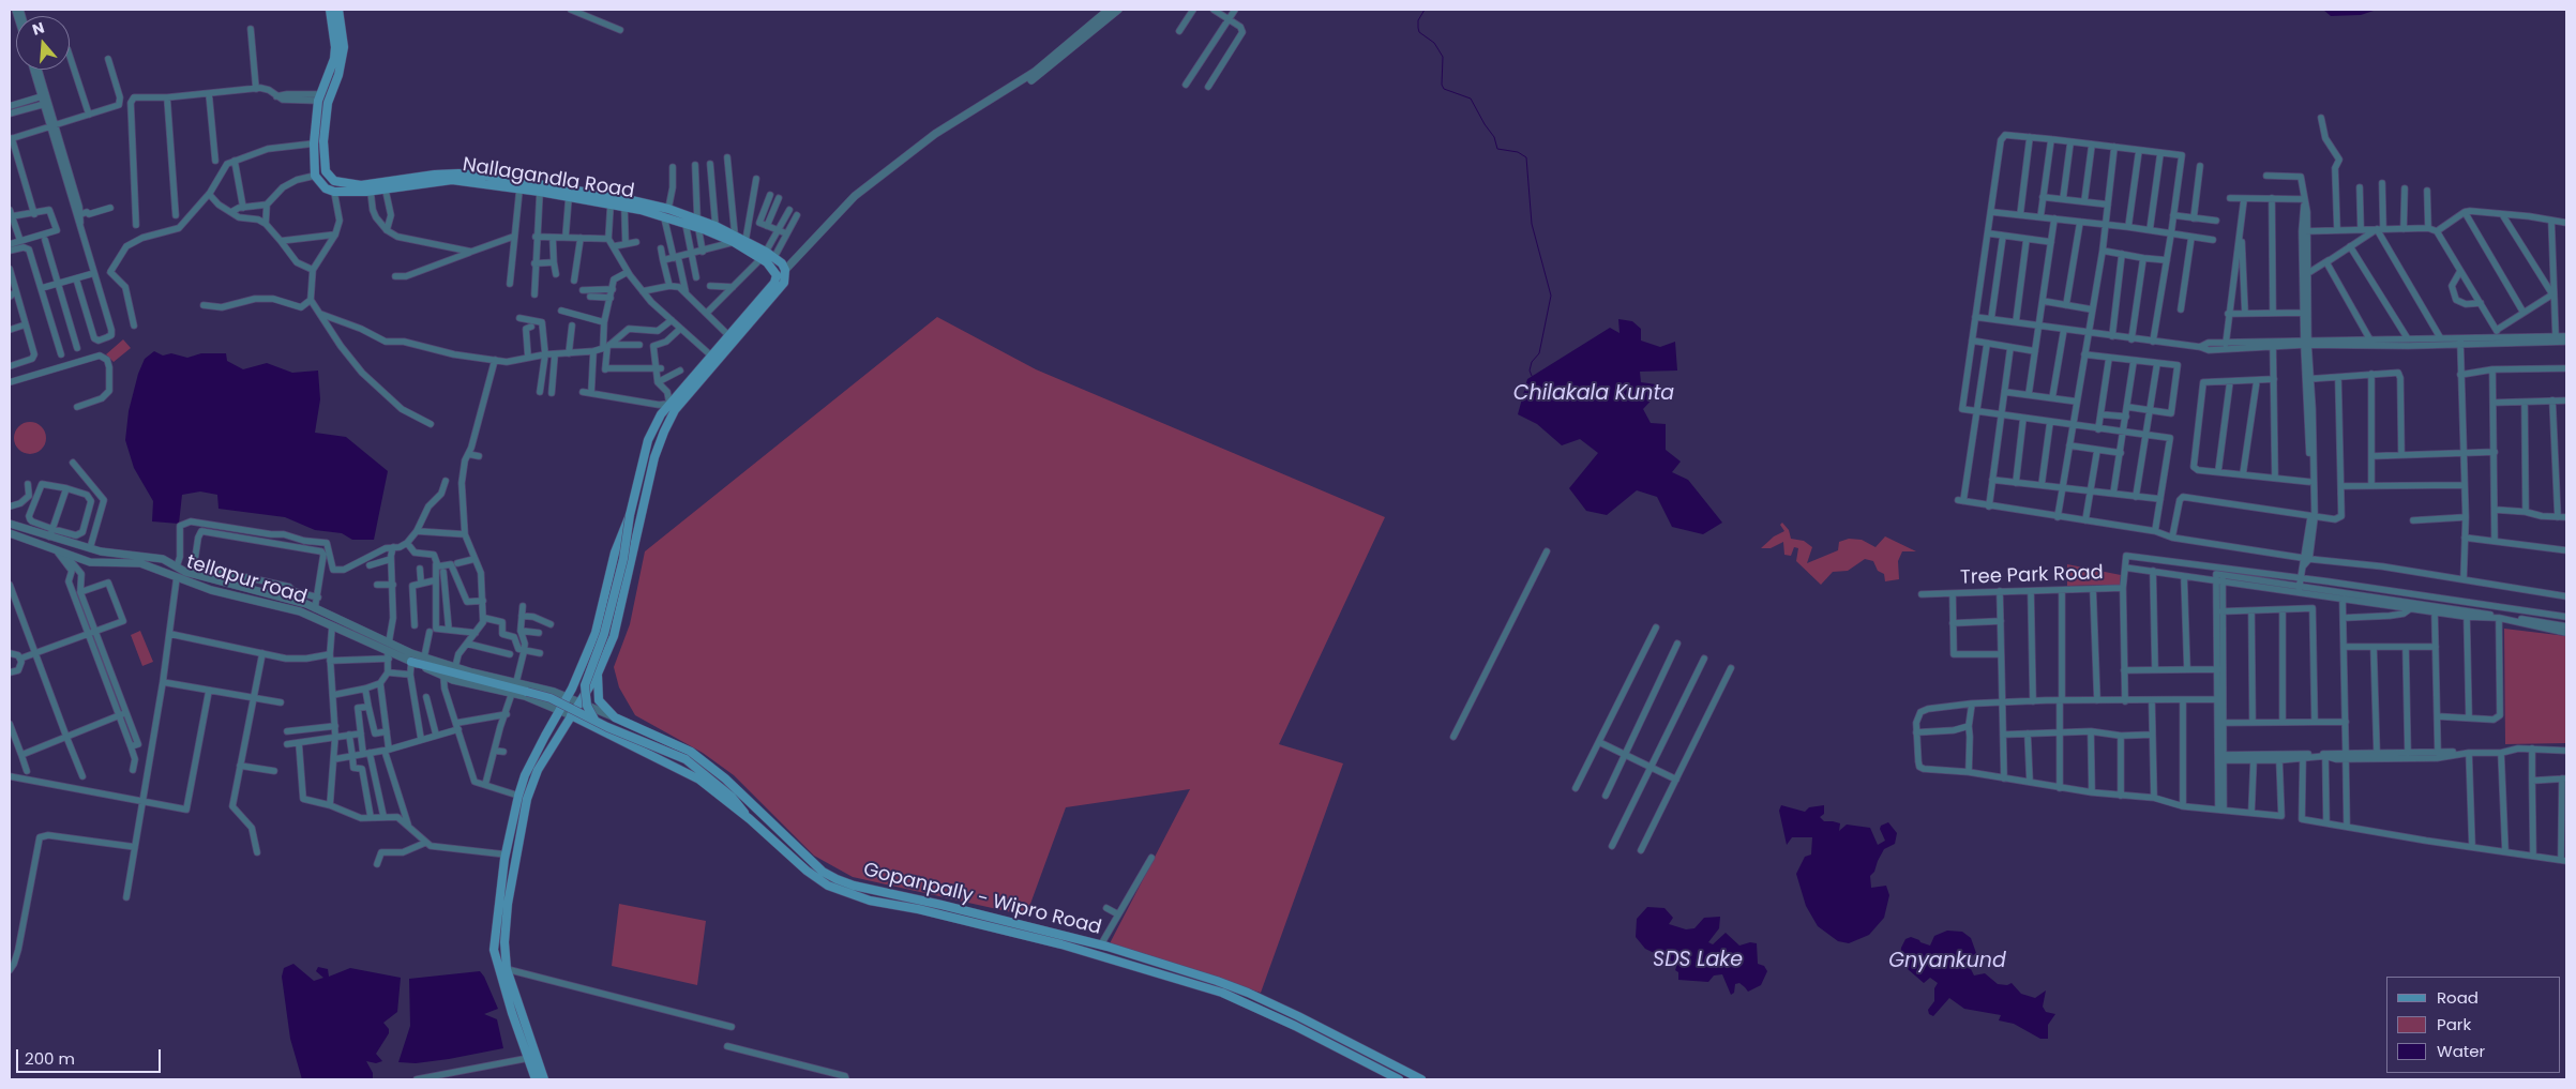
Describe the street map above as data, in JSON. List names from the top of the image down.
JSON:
{
  "streets": {
    "main road": ["Nallagandla Road", "Gopanpally - Wipro Road"],
    "street": ["Tree Park Road", "tellapur road"]
  },
  "crossings": [
    ["tellapur road", "Gopanpally - Wipro Road"]
  ],
  "water": ["Chilakala Kunta", "SDS Lake", "Gnyankund"],
  "legend": ["Road", "Park", "Water"],
  "scale_bar": "200 m",
  "north": "top"
}
